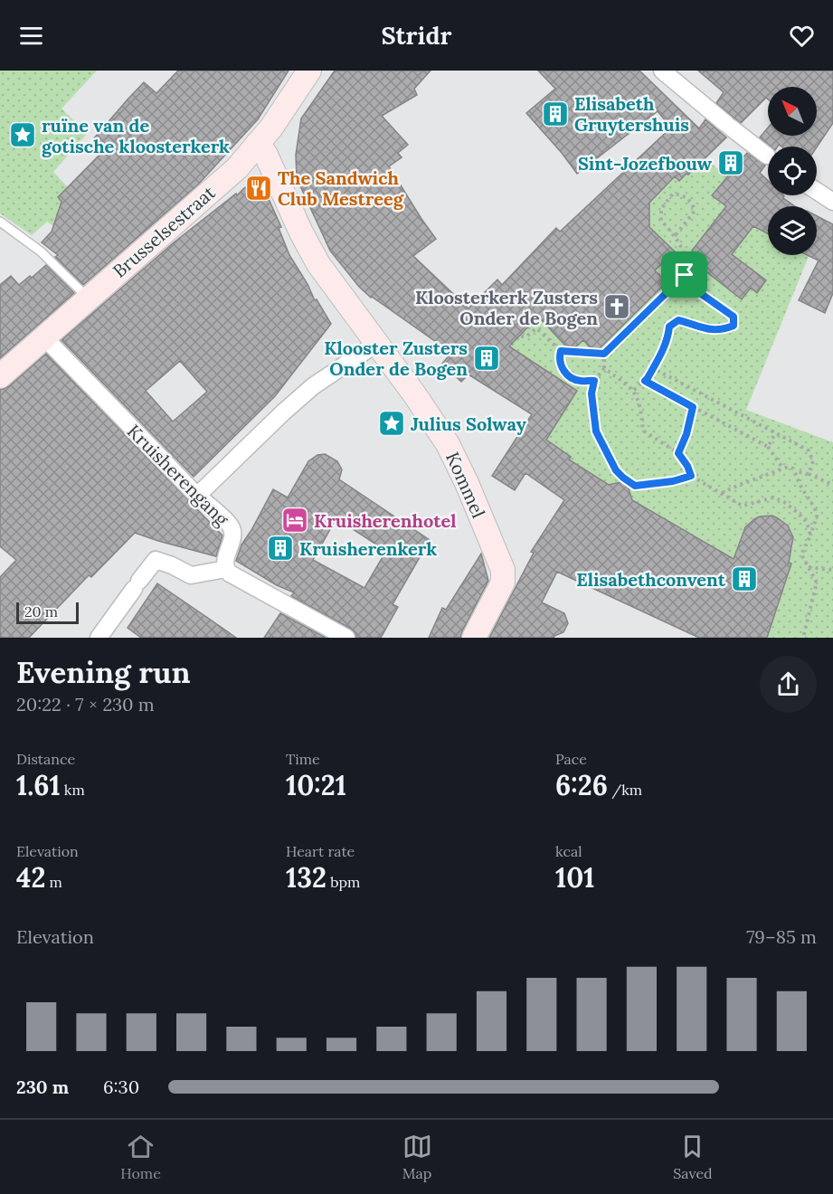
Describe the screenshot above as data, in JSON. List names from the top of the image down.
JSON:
{
  "streets": {
    "street": ["Brusselsestraat", "Kruisherengang", "Kommel"]
  },
  "crossings": [
    ["Brusselsestraat", "Kruisherengang"],
    ["Brusselsestraat", "Kommel"]
  ],
  "places": {
    "building": [
      "Elisabeth Gruytershuis",
      "Sint-Jozefbouw",
      "Klooster Zusters Onder de Bogen",
      "Kruisherenkerk",
      "Elisabethconvent"
    ],
    "place": ["ruïne van de gotische kloosterkerk", "Julius Solway"],
    "restaurant": ["The Sandwich Club Mestreeg"],
    "church": ["Kloosterkerk Zusters Onder de Bogen"],
    "hotel": ["Kruisherenhotel"]
  },
  "scale_bar": "20 m",
  "north": "top left",
  "page": {
    "header": "Stridr",
    "scale": "20 m",
    "heading": ["Evening run", "20:22 · 7 × 230 m"],
    "stats": [
      ["Distance", "1.61 km"],
      ["Time", "10:21"],
      ["Pace", "6:26 /km"],
      ["Elevation", "42 m"],
      ["Heart rate", "132 bpm"],
      ["kcal", "101"]
    ],
    "chart": ["Elevation", "79–85 m"],
    "list": [
      {
        "name": "230 m",
        "note": "6:30"
      }
    ],
    "tabs": ["Home", "Map", "Saved"]
  }
}
